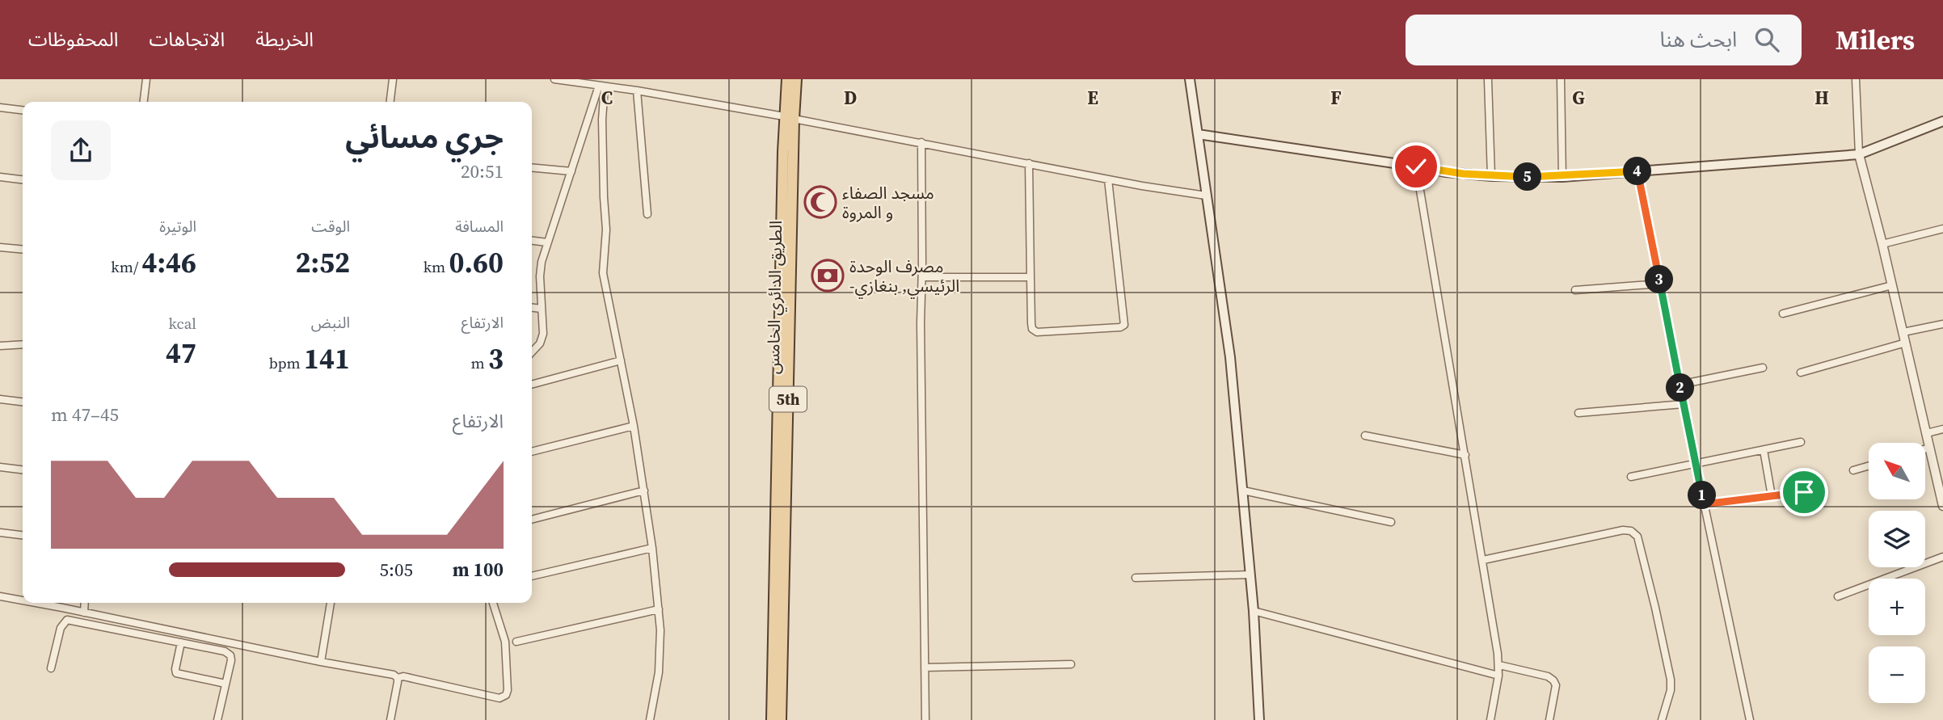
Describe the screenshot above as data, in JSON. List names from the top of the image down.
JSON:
{
  "streets": {
    "main road": ["الطريق الدائري الخامس", "5th"]
  },
  "places": {
    "mosque": ["مسجد الصفاء و المروة"],
    "bank": ["مصرف الوحدة -الرئيسي, بنغازي"]
  },
  "north": "top left",
  "page": {
    "header": "Milers",
    "search": "ابحث هنا",
    "nav": ["الخريطة", "الاتجاهات", "المحفوظات"],
    "heading": ["جري مسائي", "20:51"],
    "pins": [
      "4",
      "5",
      "3",
      "2",
      "1"
    ],
    "stats": [
      ["المسافة", "0.60 km"],
      ["الوقت", "2:52"],
      ["الوتيرة", "4:46 /km"],
      ["الارتفاع", "3 m"],
      ["النبض", "141 bpm"],
      ["kcal", "47"]
    ],
    "chart": ["الارتفاع", "45–47 m"],
    "map_buttons": ["+", "−"],
    "list": [
      {
        "name": "100 m",
        "note": "5:05"
      }
    ]
  },
  "grid": {
    "columns": [
      "C",
      "D",
      "E",
      "F",
      "G",
      "H"
    ]
  }
}
